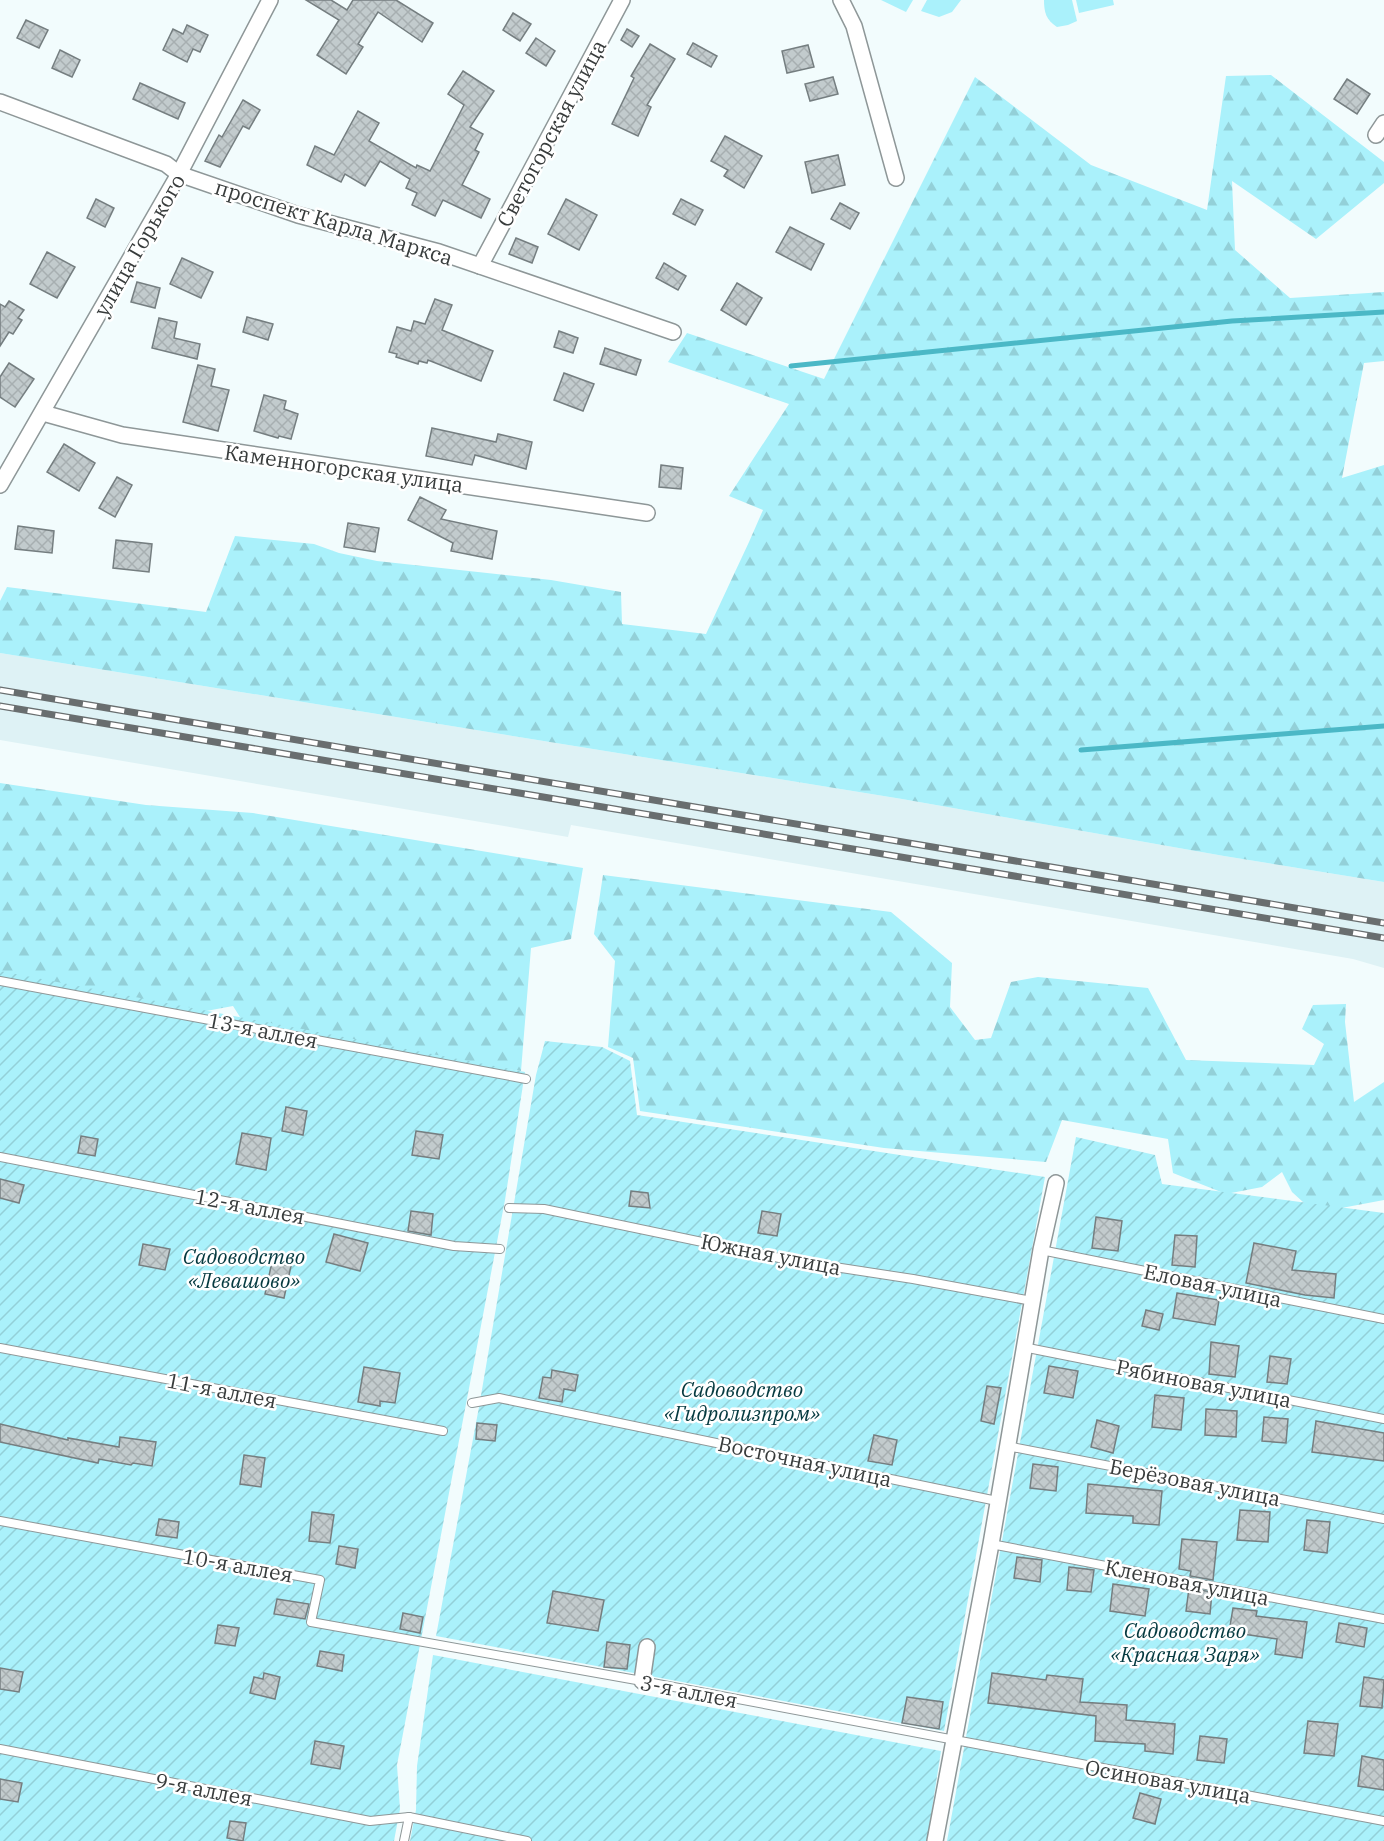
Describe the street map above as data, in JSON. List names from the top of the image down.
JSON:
{
  "streets": {
    "street": [
      "Светогорская улица",
      "проспект Карла Маркса",
      "улица Горького",
      "Каменногорская улица"
    ],
    "lane": [
      "13-я аллея",
      "12-я аллея",
      "Южная улица",
      "Еловая улица",
      "Рябиновая улица",
      "11-я аллея",
      "Восточная улица",
      "Берёзовая улица",
      "10-я аллея",
      "Кленовая улица",
      "3-я аллея",
      "Осиновая улица",
      "9-я аллея"
    ]
  },
  "crossings": [
    ["Светогорская улица", "проспект Карла Маркса"],
    ["проспект Карла Маркса", "улица Горького"],
    ["улица Горького", "Каменногорская улица"],
    ["10-я аллея", "3-я аллея"],
    ["3-я аллея", "Осиновая улица"]
  ],
  "parks": ["Садоводство «Левашово»", "Садоводство «Гидролизпром»", "Садоводство «Красная Заря»"]
}
